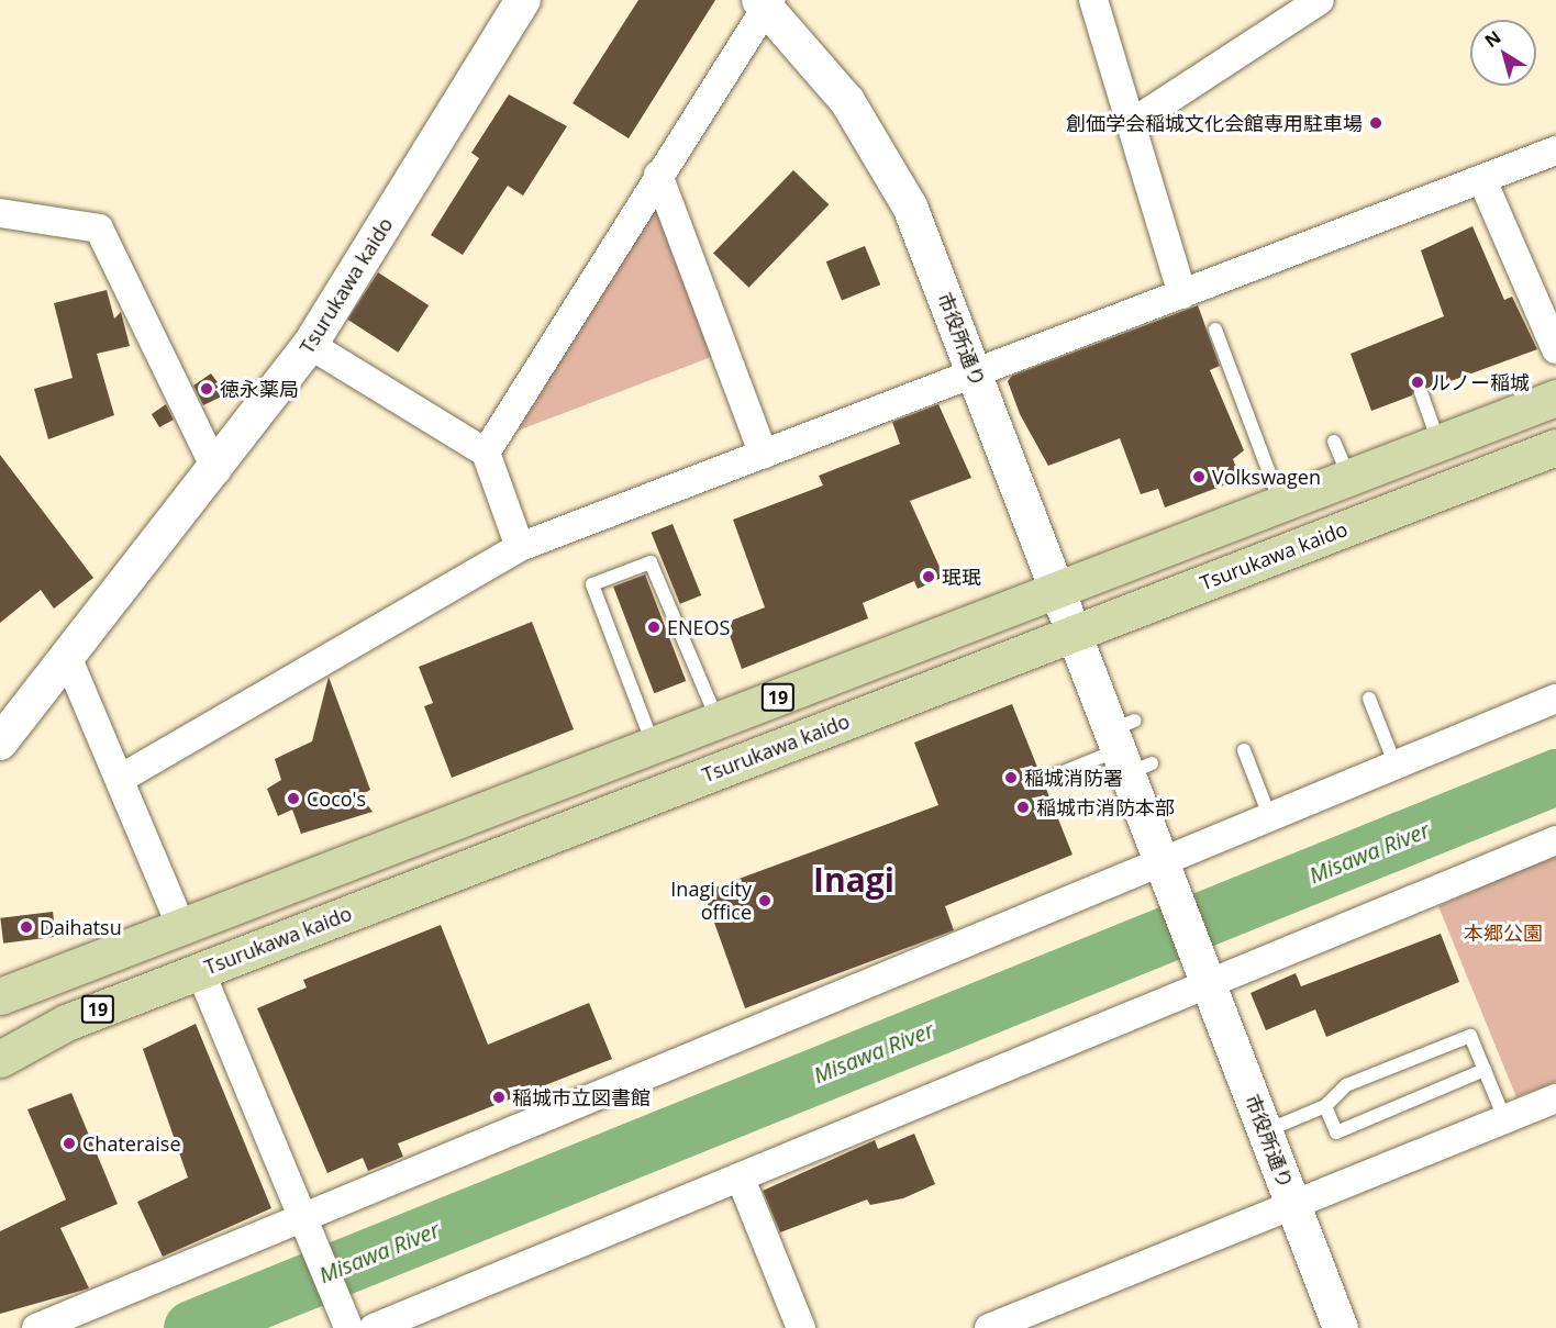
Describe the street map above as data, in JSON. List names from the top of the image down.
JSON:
{
  "streets": {
    "main road": ["Tsurukawa kaido", "19"],
    "street": ["市役所通り"]
  },
  "crossings": [
    ["Tsurukawa kaido", "市役所通り"],
    ["市役所通り", "19"]
  ],
  "districts": ["Inagi"],
  "water": ["Misawa River"],
  "parks": ["本郷公園"],
  "places": [
    "創価学会稲城文化会館専用駐車場",
    "ルノー稲城",
    "徳永薬局",
    "Volkswagen",
    "珉珉",
    "ENEOS",
    "稲城消防署",
    "Coco's",
    "稲城市消防本部",
    "Inagi city office",
    "Daihatsu",
    "稲城市立図書館",
    "Chateraise"
  ],
  "north": "top left"
}
